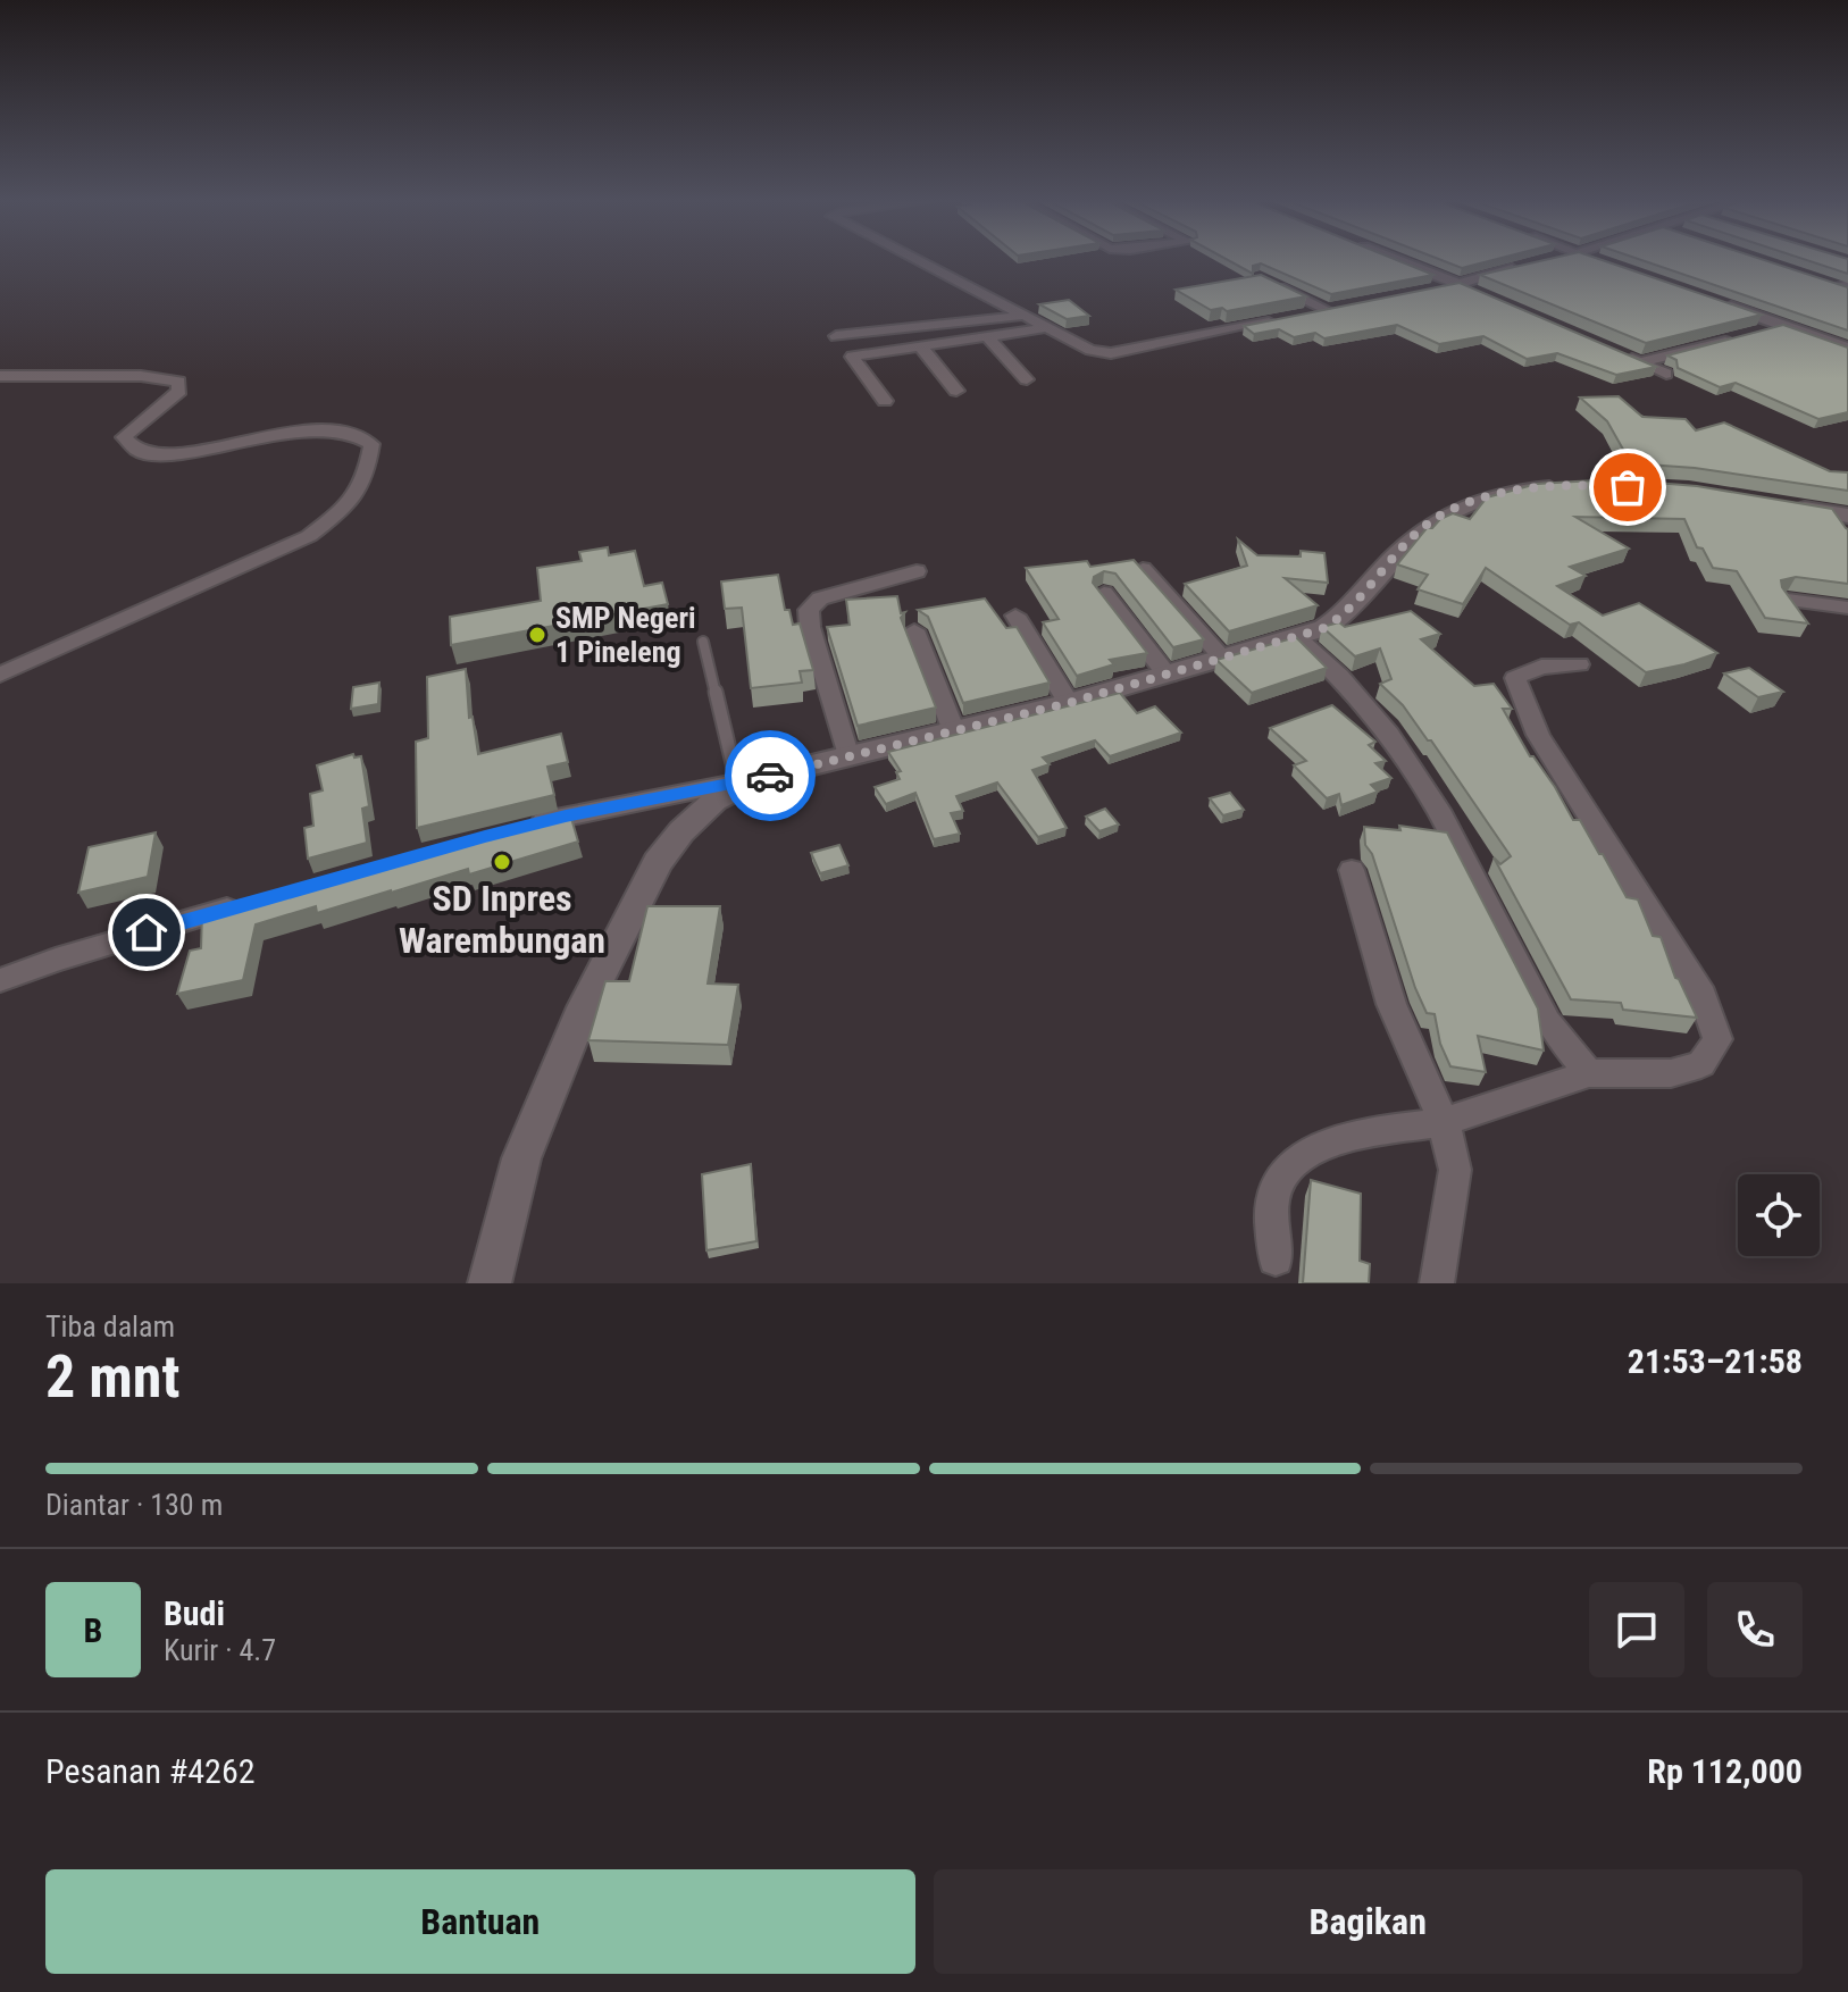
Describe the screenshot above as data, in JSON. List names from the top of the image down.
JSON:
{
  "places": ["SMP Negeri 1 Pineleng", "SD Inpres Warembungan"],
  "page": {
    "heading": ["2 mnt", "Tiba dalam", "21:53–21:58"],
    "panel": [
      "Budi",
      "Kurir · 4.7",
      "Pesanan #4262",
      "Rp 112,000"
    ],
    "bar": "Diantar · 130 m",
    "round": "B",
    "buttons": ["Bantuan", "Bagikan"]
  }
}
